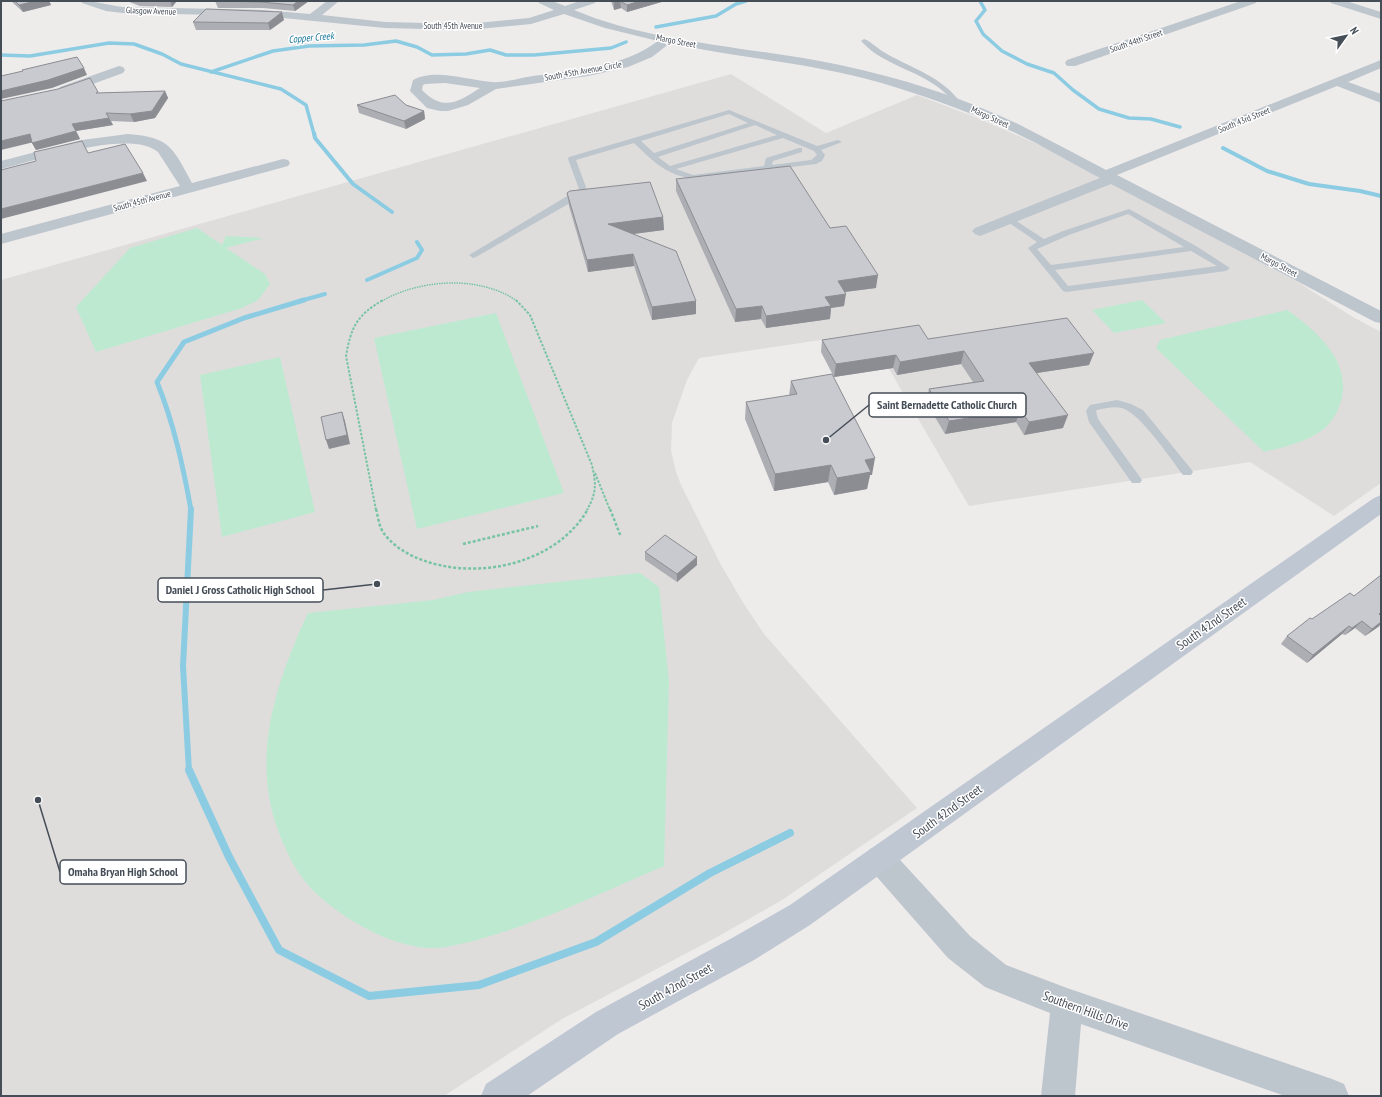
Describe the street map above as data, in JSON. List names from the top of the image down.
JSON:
{
  "streets": {
    "street": [
      "Glasgow Avenue",
      "South 45th Avenue",
      "Margo Street",
      "South 44th Street",
      "South 45th Avenue Circle",
      "South 43rd Street",
      "South 42nd Street",
      "Southern Hills Drive"
    ]
  },
  "crossings": [
    ["Glasgow Avenue", "South 45th Avenue"],
    ["South 45th Avenue", "Margo Street"],
    ["Margo Street", "South 45th Avenue Circle"],
    ["Margo Street", "South 43rd Street"],
    ["South 42nd Street", "Southern Hills Drive"]
  ],
  "water": ["Copper Creek"],
  "places": ["Saint Bernadette Catholic Church", "Daniel J Gross Catholic High School", "Omaha Bryan High School"],
  "north": "top right"
}
